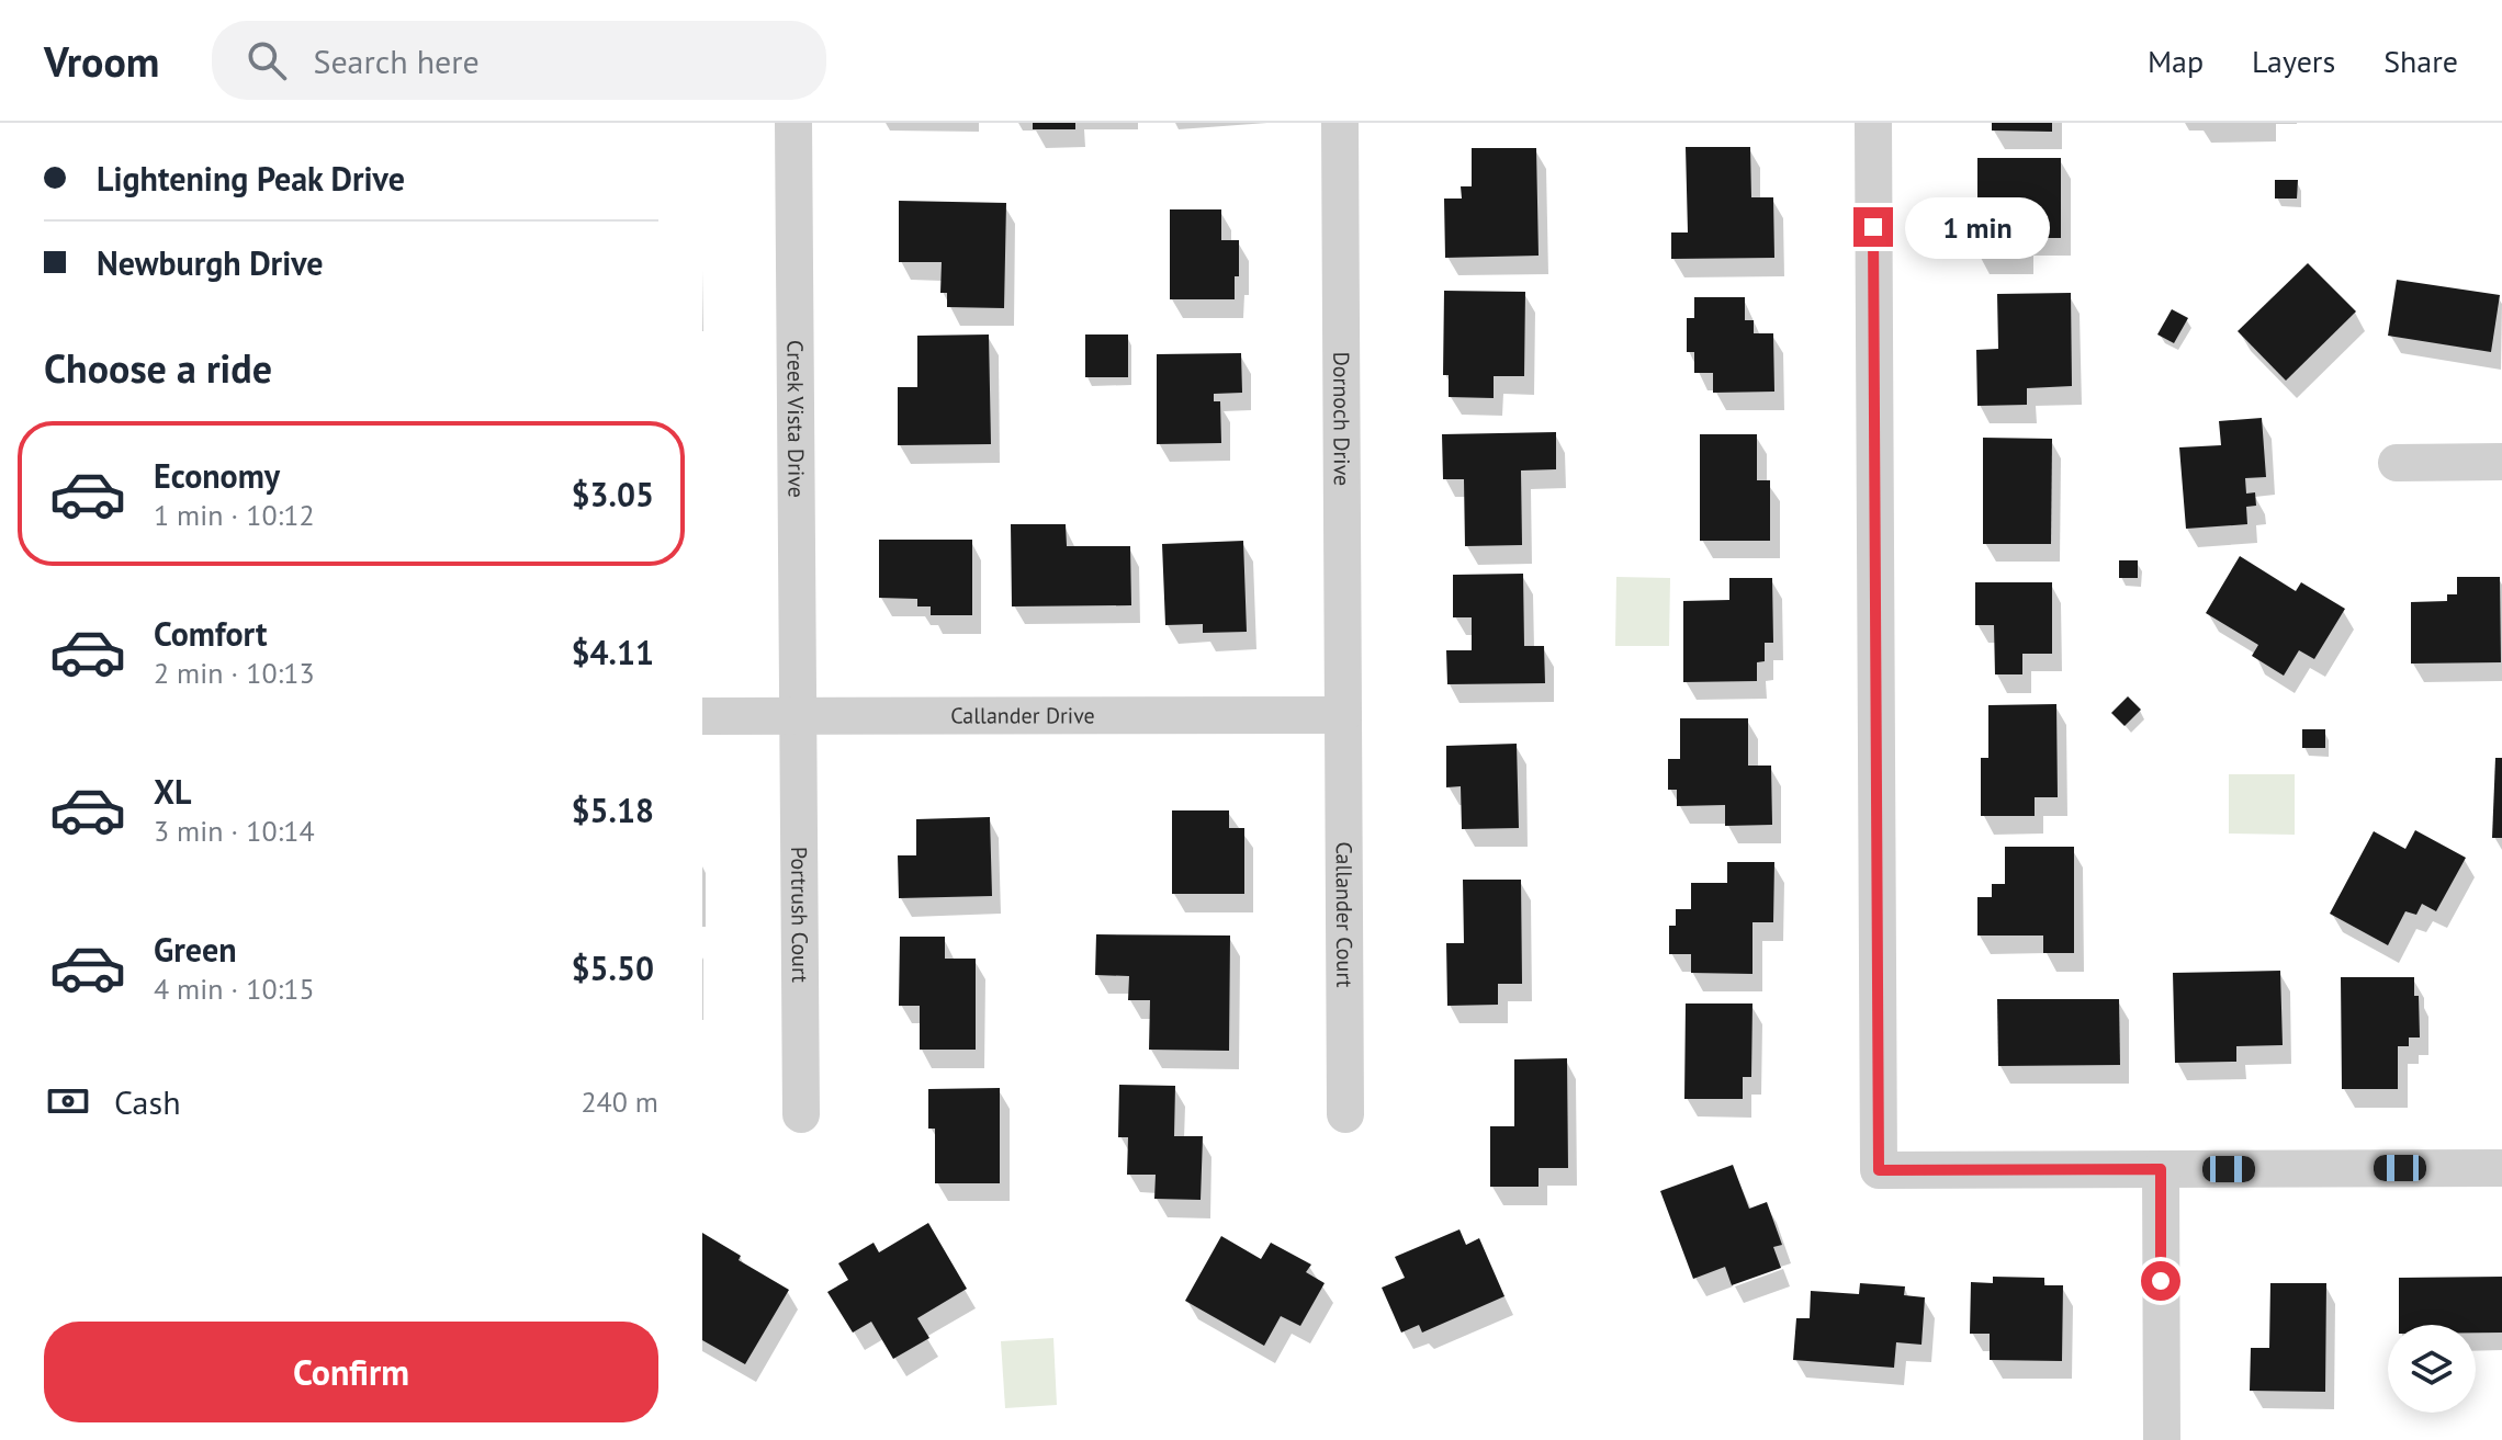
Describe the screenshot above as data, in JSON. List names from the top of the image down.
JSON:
{
  "streets": {
    "street": [
      "Creek Vista Drive",
      "Dornoch Drive",
      "Callander Drive",
      "Portrush Court",
      "Callander Court"
    ]
  },
  "crossings": [
    ["Creek Vista Drive", "Callander Drive"],
    ["Creek Vista Drive", "Portrush Court"],
    ["Dornoch Drive", "Callander Drive"],
    ["Dornoch Drive", "Callander Court"],
    ["Callander Drive", "Portrush Court"],
    ["Callander Drive", "Callander Court"]
  ],
  "page": {
    "header": "Vroom",
    "search": "Search here",
    "nav": ["Map", "Layers", "Share"],
    "banner": ["Lightening Peak Drive", "Newburgh Drive"],
    "bubble": "1 min",
    "heading": "Choose a ride",
    "list": [
      {
        "name": "Economy",
        "note": "1 min · 10:12",
        "value": "$3.05"
      },
      {
        "name": "Comfort",
        "note": "2 min · 10:13",
        "value": "$4.11"
      },
      {
        "name": "XL",
        "note": "3 min · 10:14",
        "value": "$5.18"
      },
      {
        "name": "Green",
        "note": "4 min · 10:15",
        "value": "$5.50"
      }
    ],
    "pay": ["Cash", "240 m"],
    "buttons": "Confirm"
  }
}
